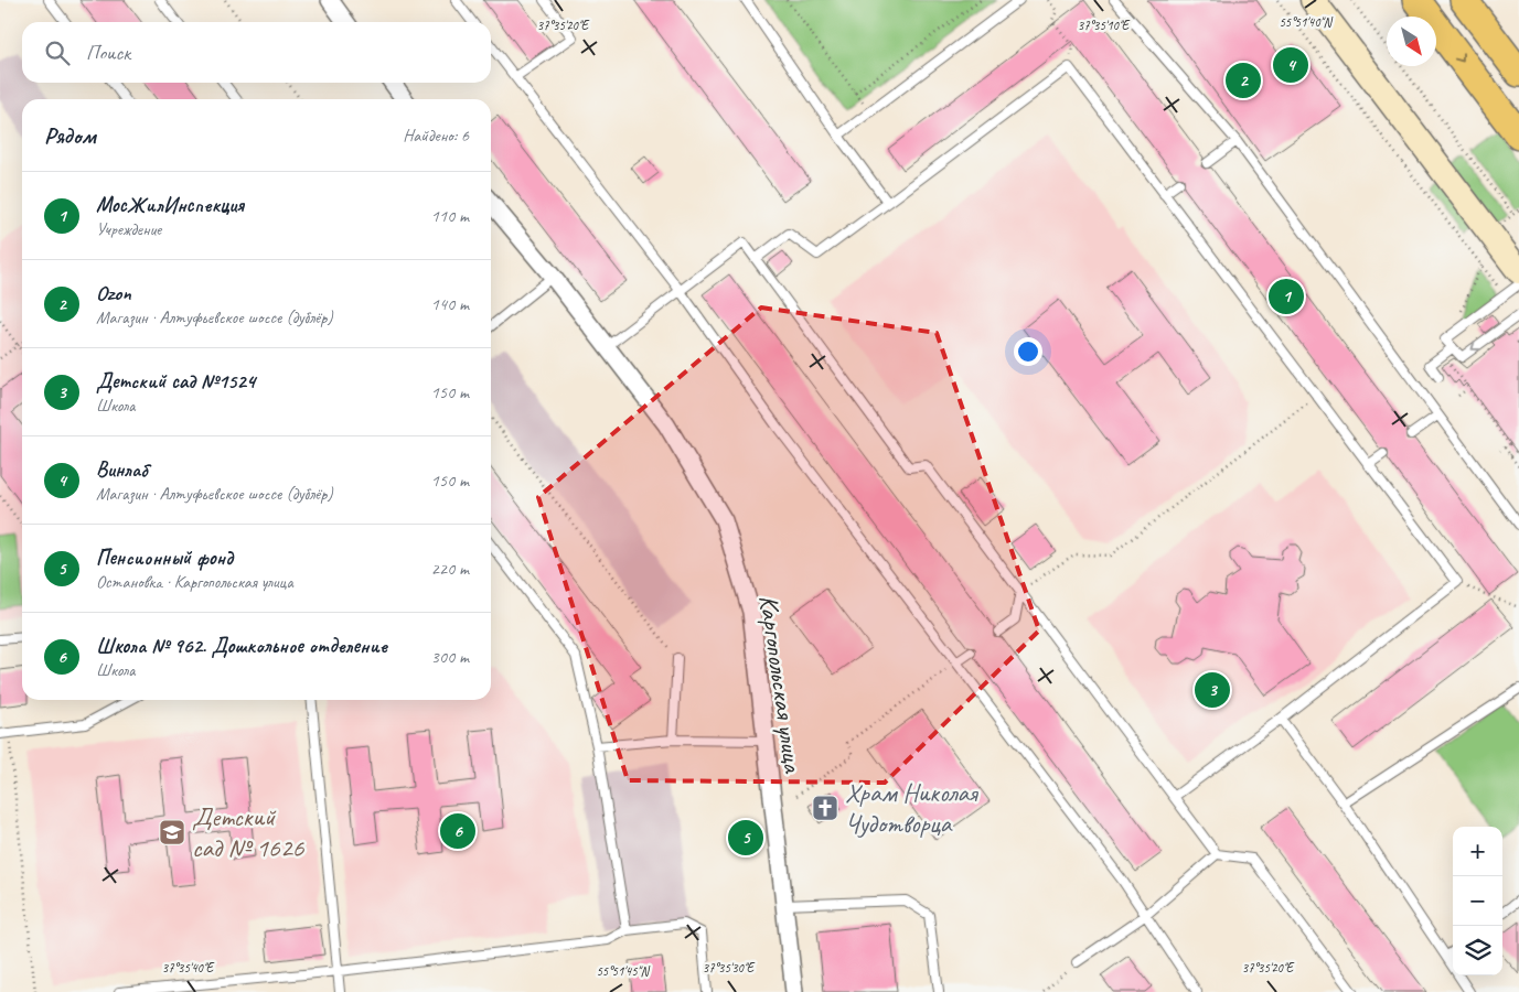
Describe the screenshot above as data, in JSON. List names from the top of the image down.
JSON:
{
  "streets": {
    "street": ["Каргопольская улица"]
  },
  "places": {
    "church": ["Храм Николая Чудотворца"],
    "school or university": ["Детский сад № 1626"]
  },
  "north": "bottom right",
  "page": {
    "search": "Поиск",
    "pins": [
      "4",
      "2",
      "1",
      "3",
      "6",
      "5"
    ],
    "heading": ["Рядом", "Найдено: 6"],
    "list": [
      {
        "mark": "1",
        "name": "МосЖилИнспекция",
        "note": "Учреждение",
        "value": "110 m"
      },
      {
        "mark": "2",
        "name": "Ozon",
        "note": "Магазин · Алтуфьевское шоссе (дублёр)",
        "value": "140 m"
      },
      {
        "mark": "3",
        "name": "Детский сад №1524",
        "note": "Школа",
        "value": "150 m"
      },
      {
        "mark": "4",
        "name": "Винлаб",
        "note": "Магазин · Алтуфьевское шоссе (дублёр)",
        "value": "150 m"
      },
      {
        "mark": "5",
        "name": "Пенсионный фонд",
        "note": "Остановка · Каргопольская улица",
        "value": "220 m"
      },
      {
        "mark": "6",
        "name": "Школа № 962. Дошкольное отделение",
        "note": "Школа",
        "value": "300 m"
      }
    ],
    "map_buttons": ["+", "−"]
  },
  "coordinates": [
    "55°51'40\"N",
    "37°35'20\"E",
    "37°35'10\"E",
    "37°35'40\"E",
    "37°35'30\"E",
    "55°51'45\"N"
  ]
}
